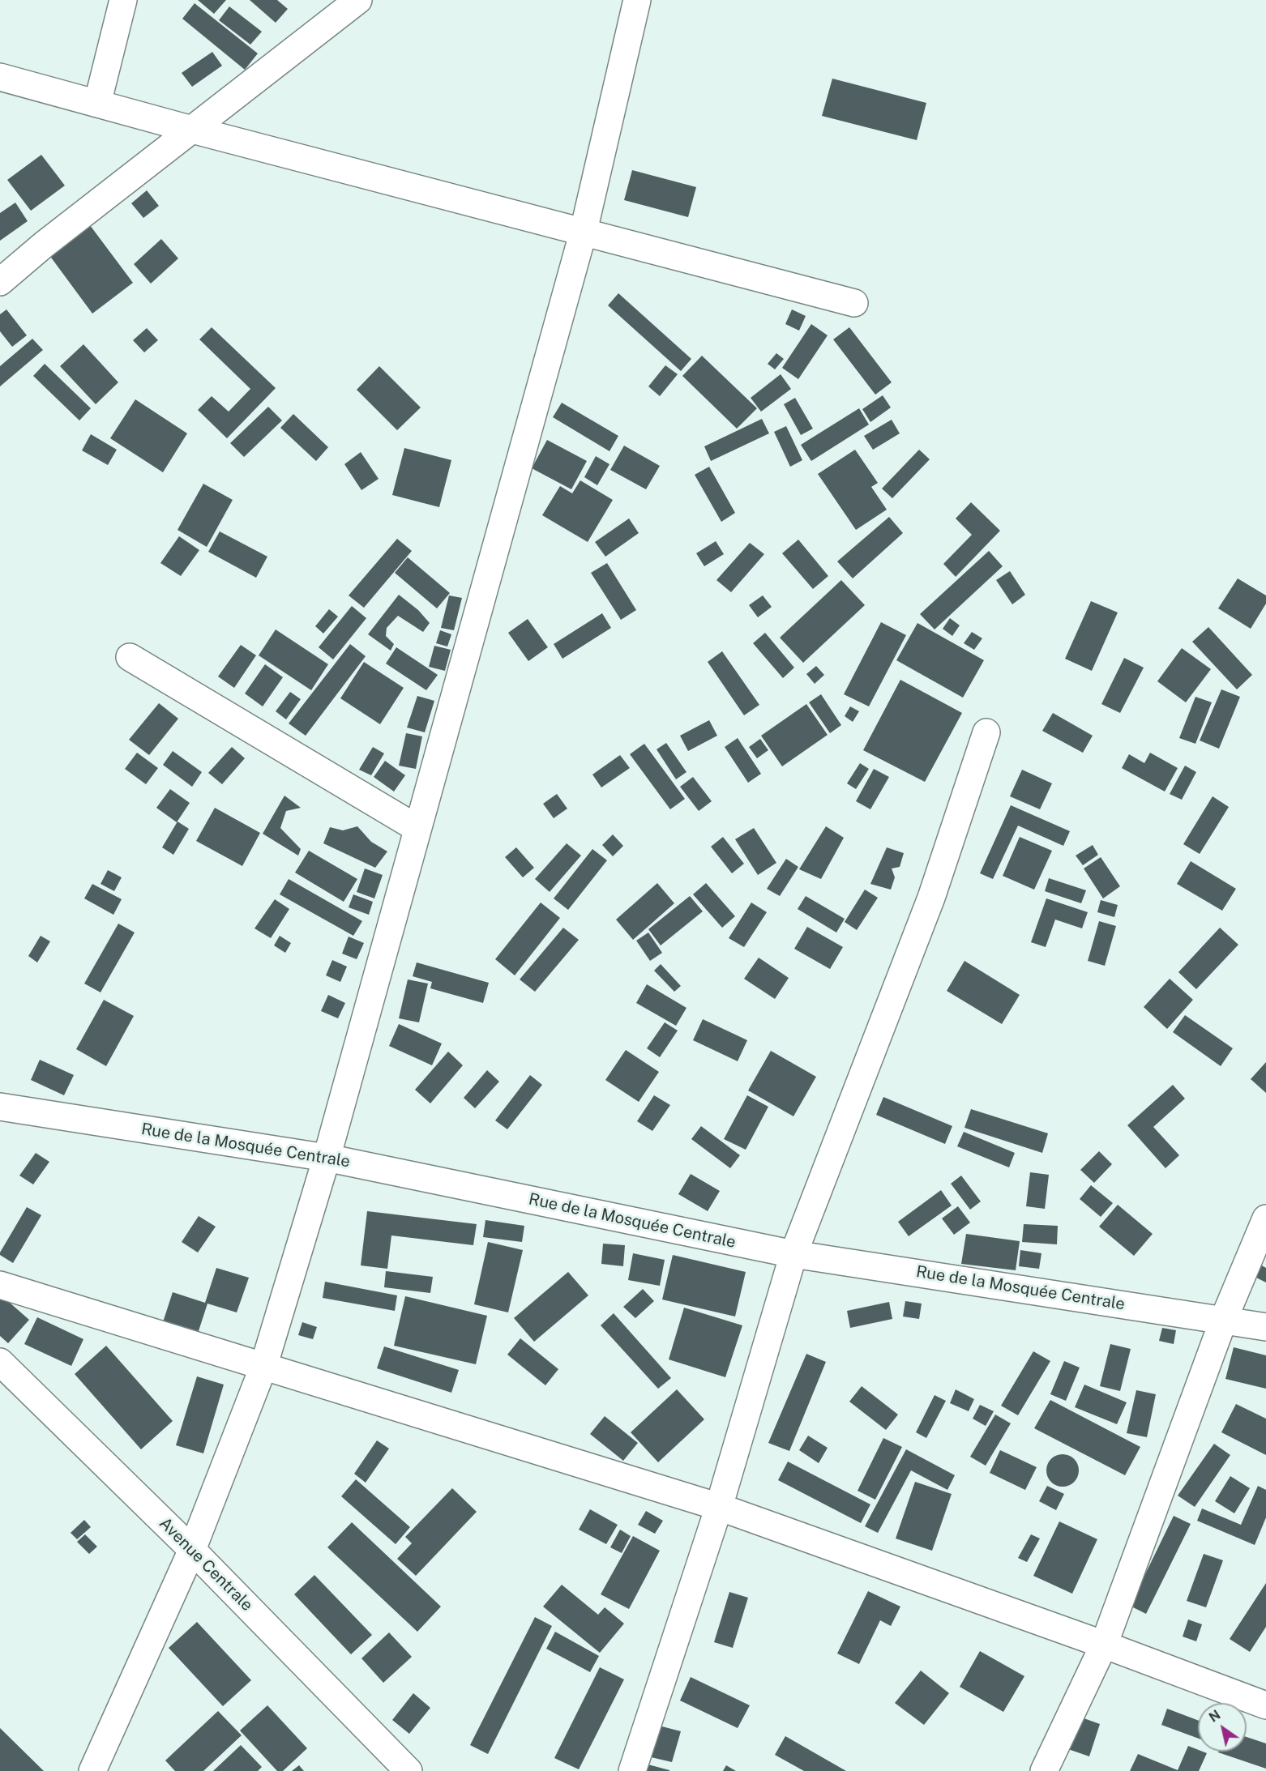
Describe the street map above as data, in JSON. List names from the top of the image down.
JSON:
{
  "streets": {
    "street": ["Rue de la Mosquée Centrale", "Avenue Centrale"]
  },
  "north": "top left"
}
